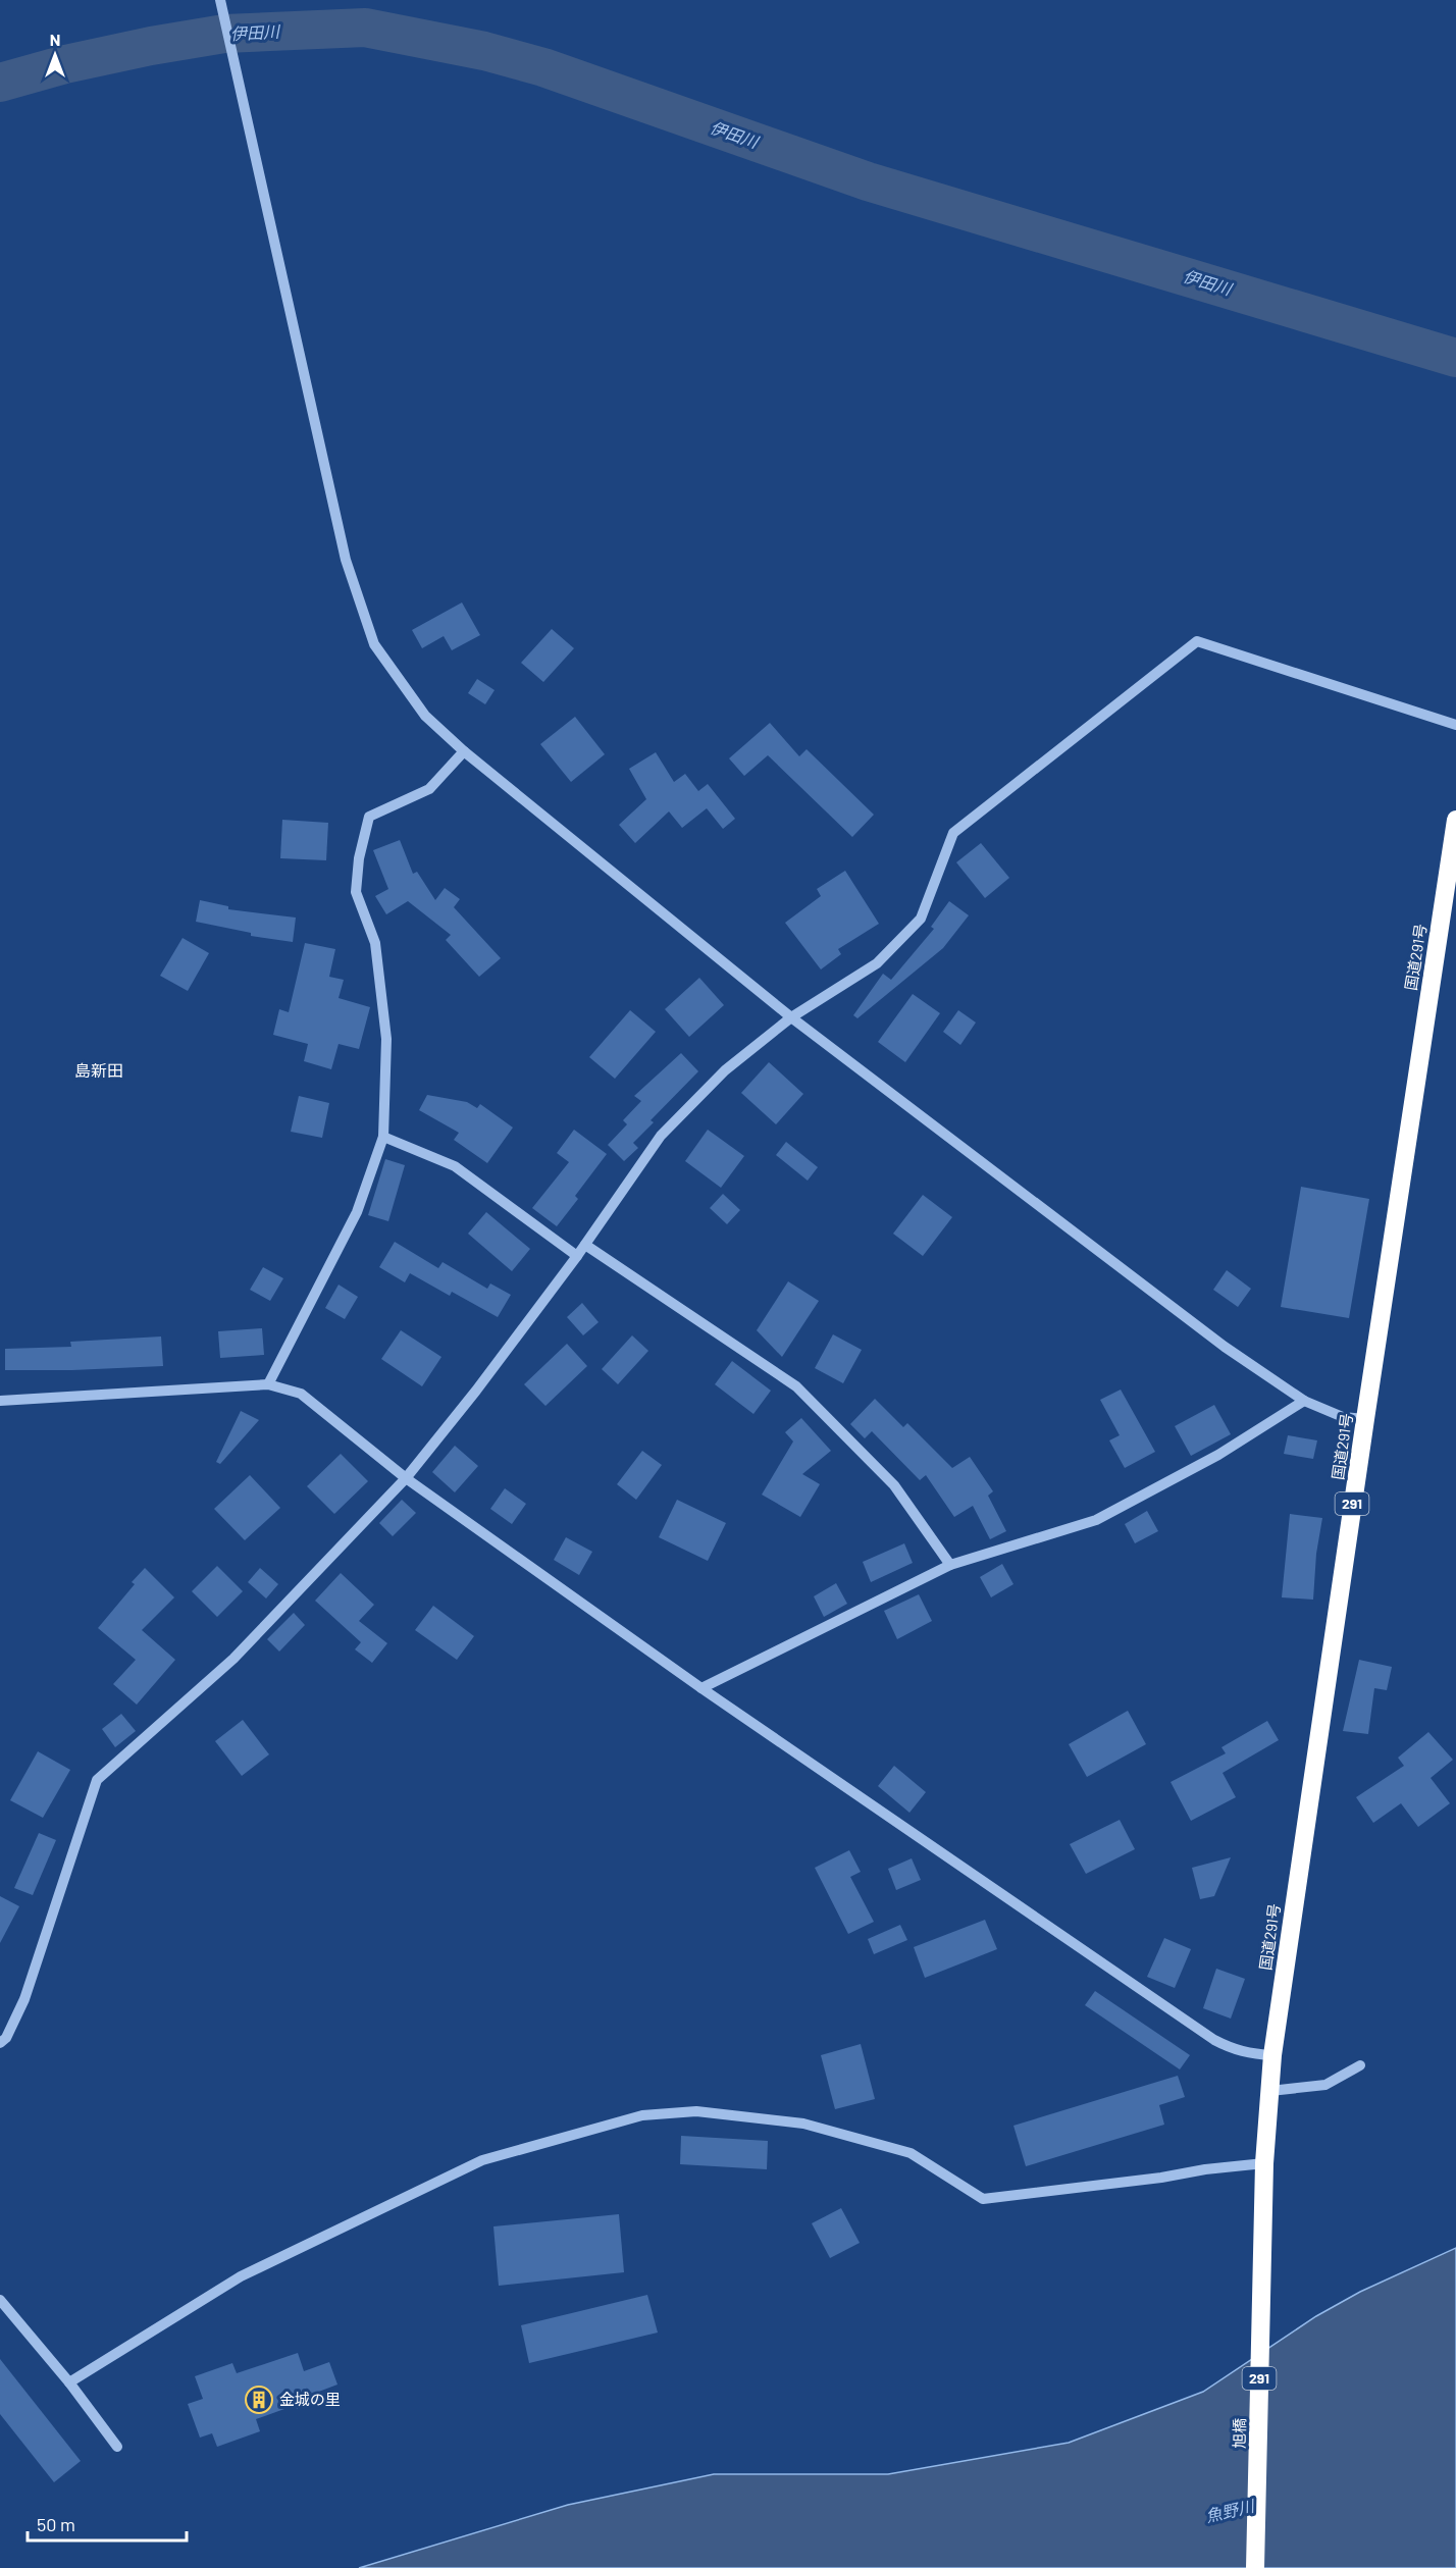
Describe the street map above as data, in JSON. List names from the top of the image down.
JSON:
{
  "streets": {
    "highway": ["国道291号", "291", "旭橋"]
  },
  "crossings": [
    ["国道291号", "旭橋"]
  ],
  "districts": ["島新田"],
  "water": ["伊田川", "魚野川"],
  "places": {
    "building": ["金城の里"]
  },
  "scale_bar": "50 m",
  "north": "top"
}
